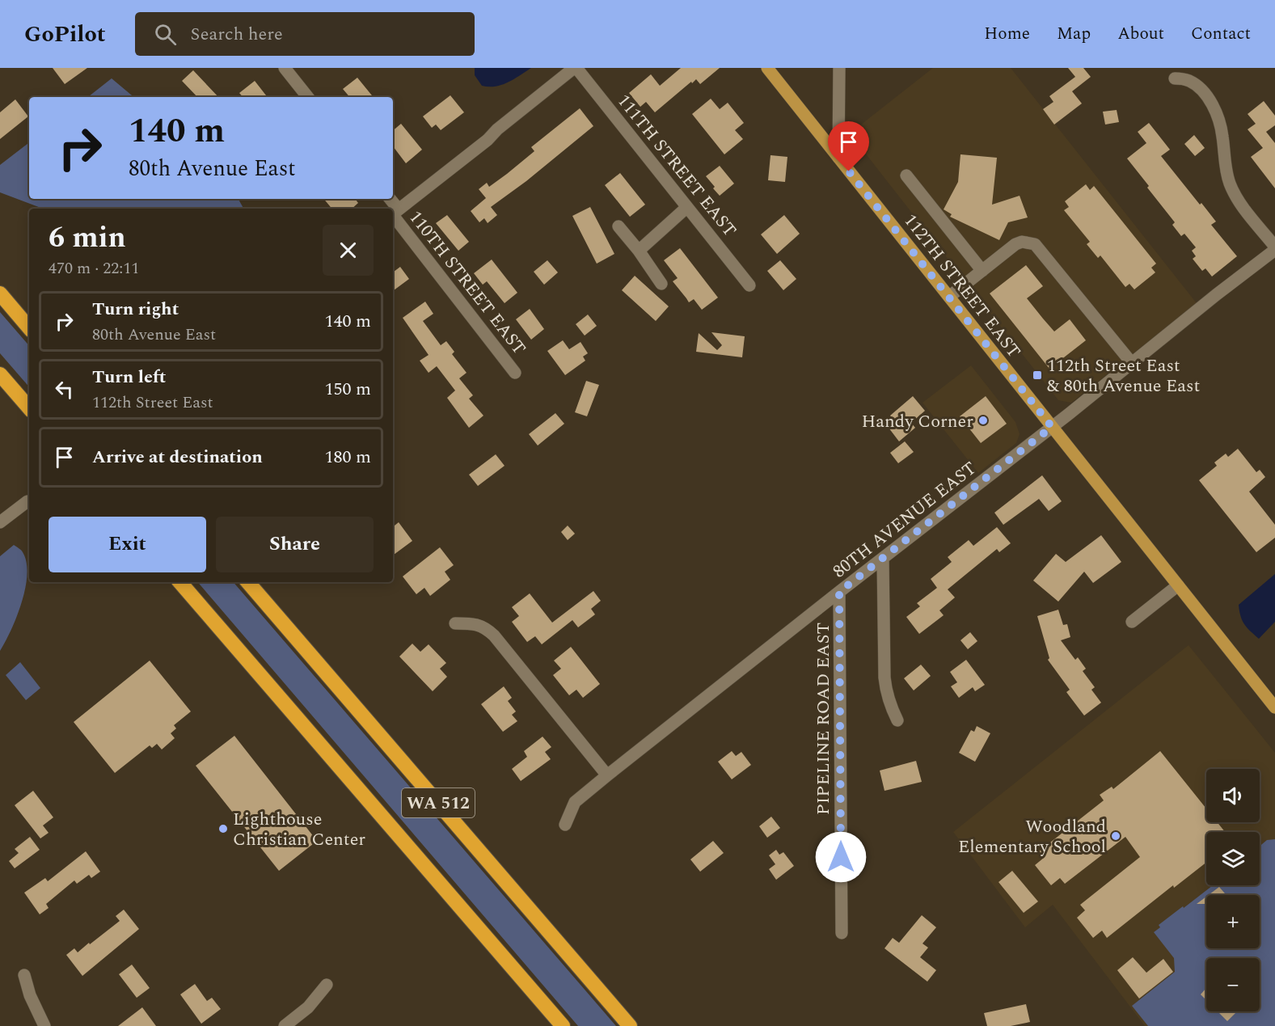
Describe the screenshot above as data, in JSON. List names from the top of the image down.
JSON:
{
  "streets": {
    "highway": ["WA 512"],
    "main road": ["112TH STREET EAST"],
    "street": [
      "111TH STREET EAST",
      "110TH STREET EAST",
      "80TH AVENUE EAST",
      "PIPELINE ROAD EAST"
    ]
  },
  "crossings": [
    ["112TH STREET EAST", "80TH AVENUE EAST"],
    ["80TH AVENUE EAST", "PIPELINE ROAD EAST"]
  ],
  "places": {
    "transit": ["112th Street East & 80th Avenue East"],
    "other": ["Handy Corner", "Lighthouse Christian Center", "Woodland Elementary School"]
  },
  "page": {
    "header": "GoPilot",
    "search": "Search here",
    "nav": [
      "Home",
      "Map",
      "About",
      "Contact"
    ],
    "turn": ["140 m", "80th Avenue East"],
    "heading": ["6 min", "470 m · 22:11"],
    "list": [
      {
        "name": "Turn right",
        "note": "80th Avenue East",
        "value": "140 m"
      },
      {
        "name": "Turn left",
        "note": "112th Street East",
        "value": "150 m"
      },
      {
        "name": "Arrive at destination",
        "value": "180 m"
      }
    ],
    "buttons": ["Exit", "Share"],
    "map_buttons": ["+", "−"]
  }
}
